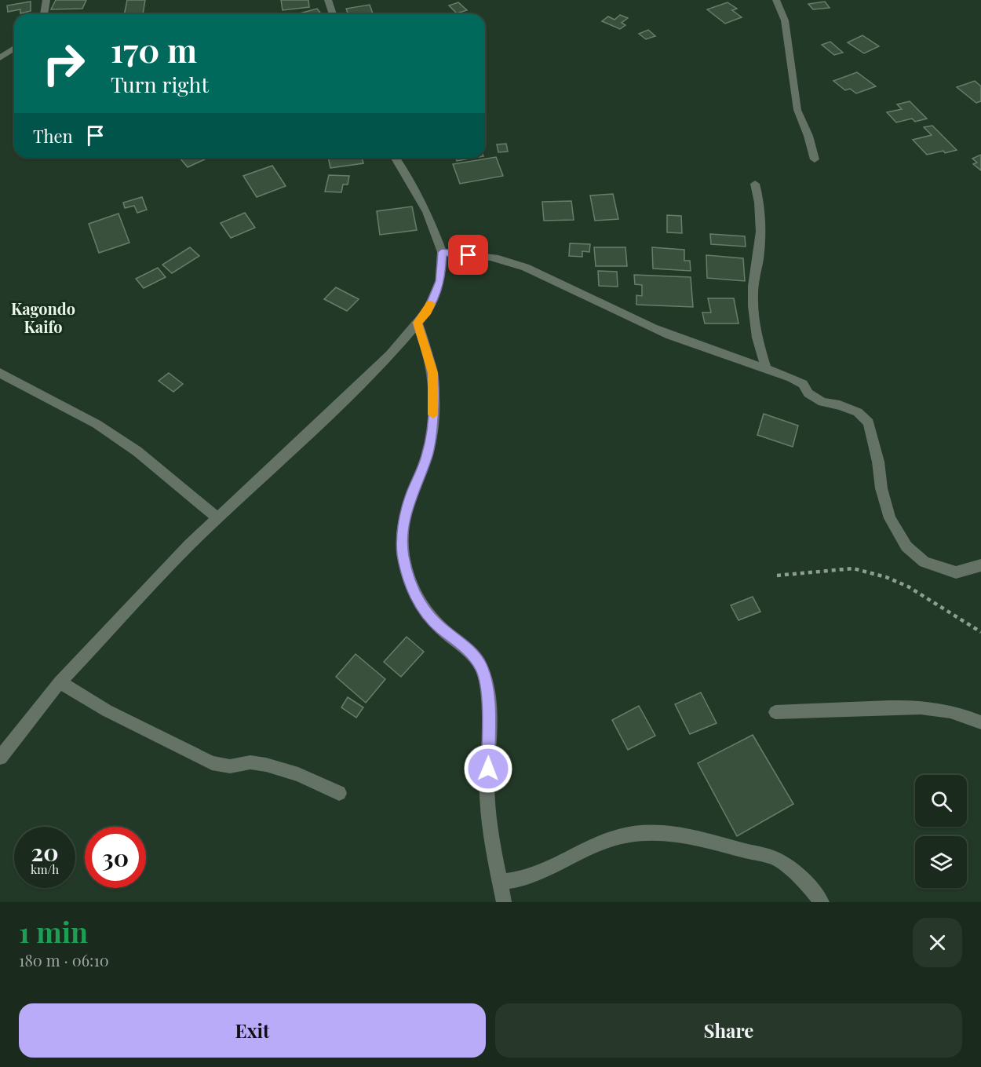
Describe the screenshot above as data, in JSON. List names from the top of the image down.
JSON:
{
  "districts": ["Kagondo Kaifo"],
  "page": {
    "turn": ["170 m", "Turn right"],
    "then": "Then",
    "speed": "20 km/h",
    "limit": "30",
    "heading": ["1 min", "180 m · 06:10"],
    "buttons": ["Exit", "Share"]
  }
}
